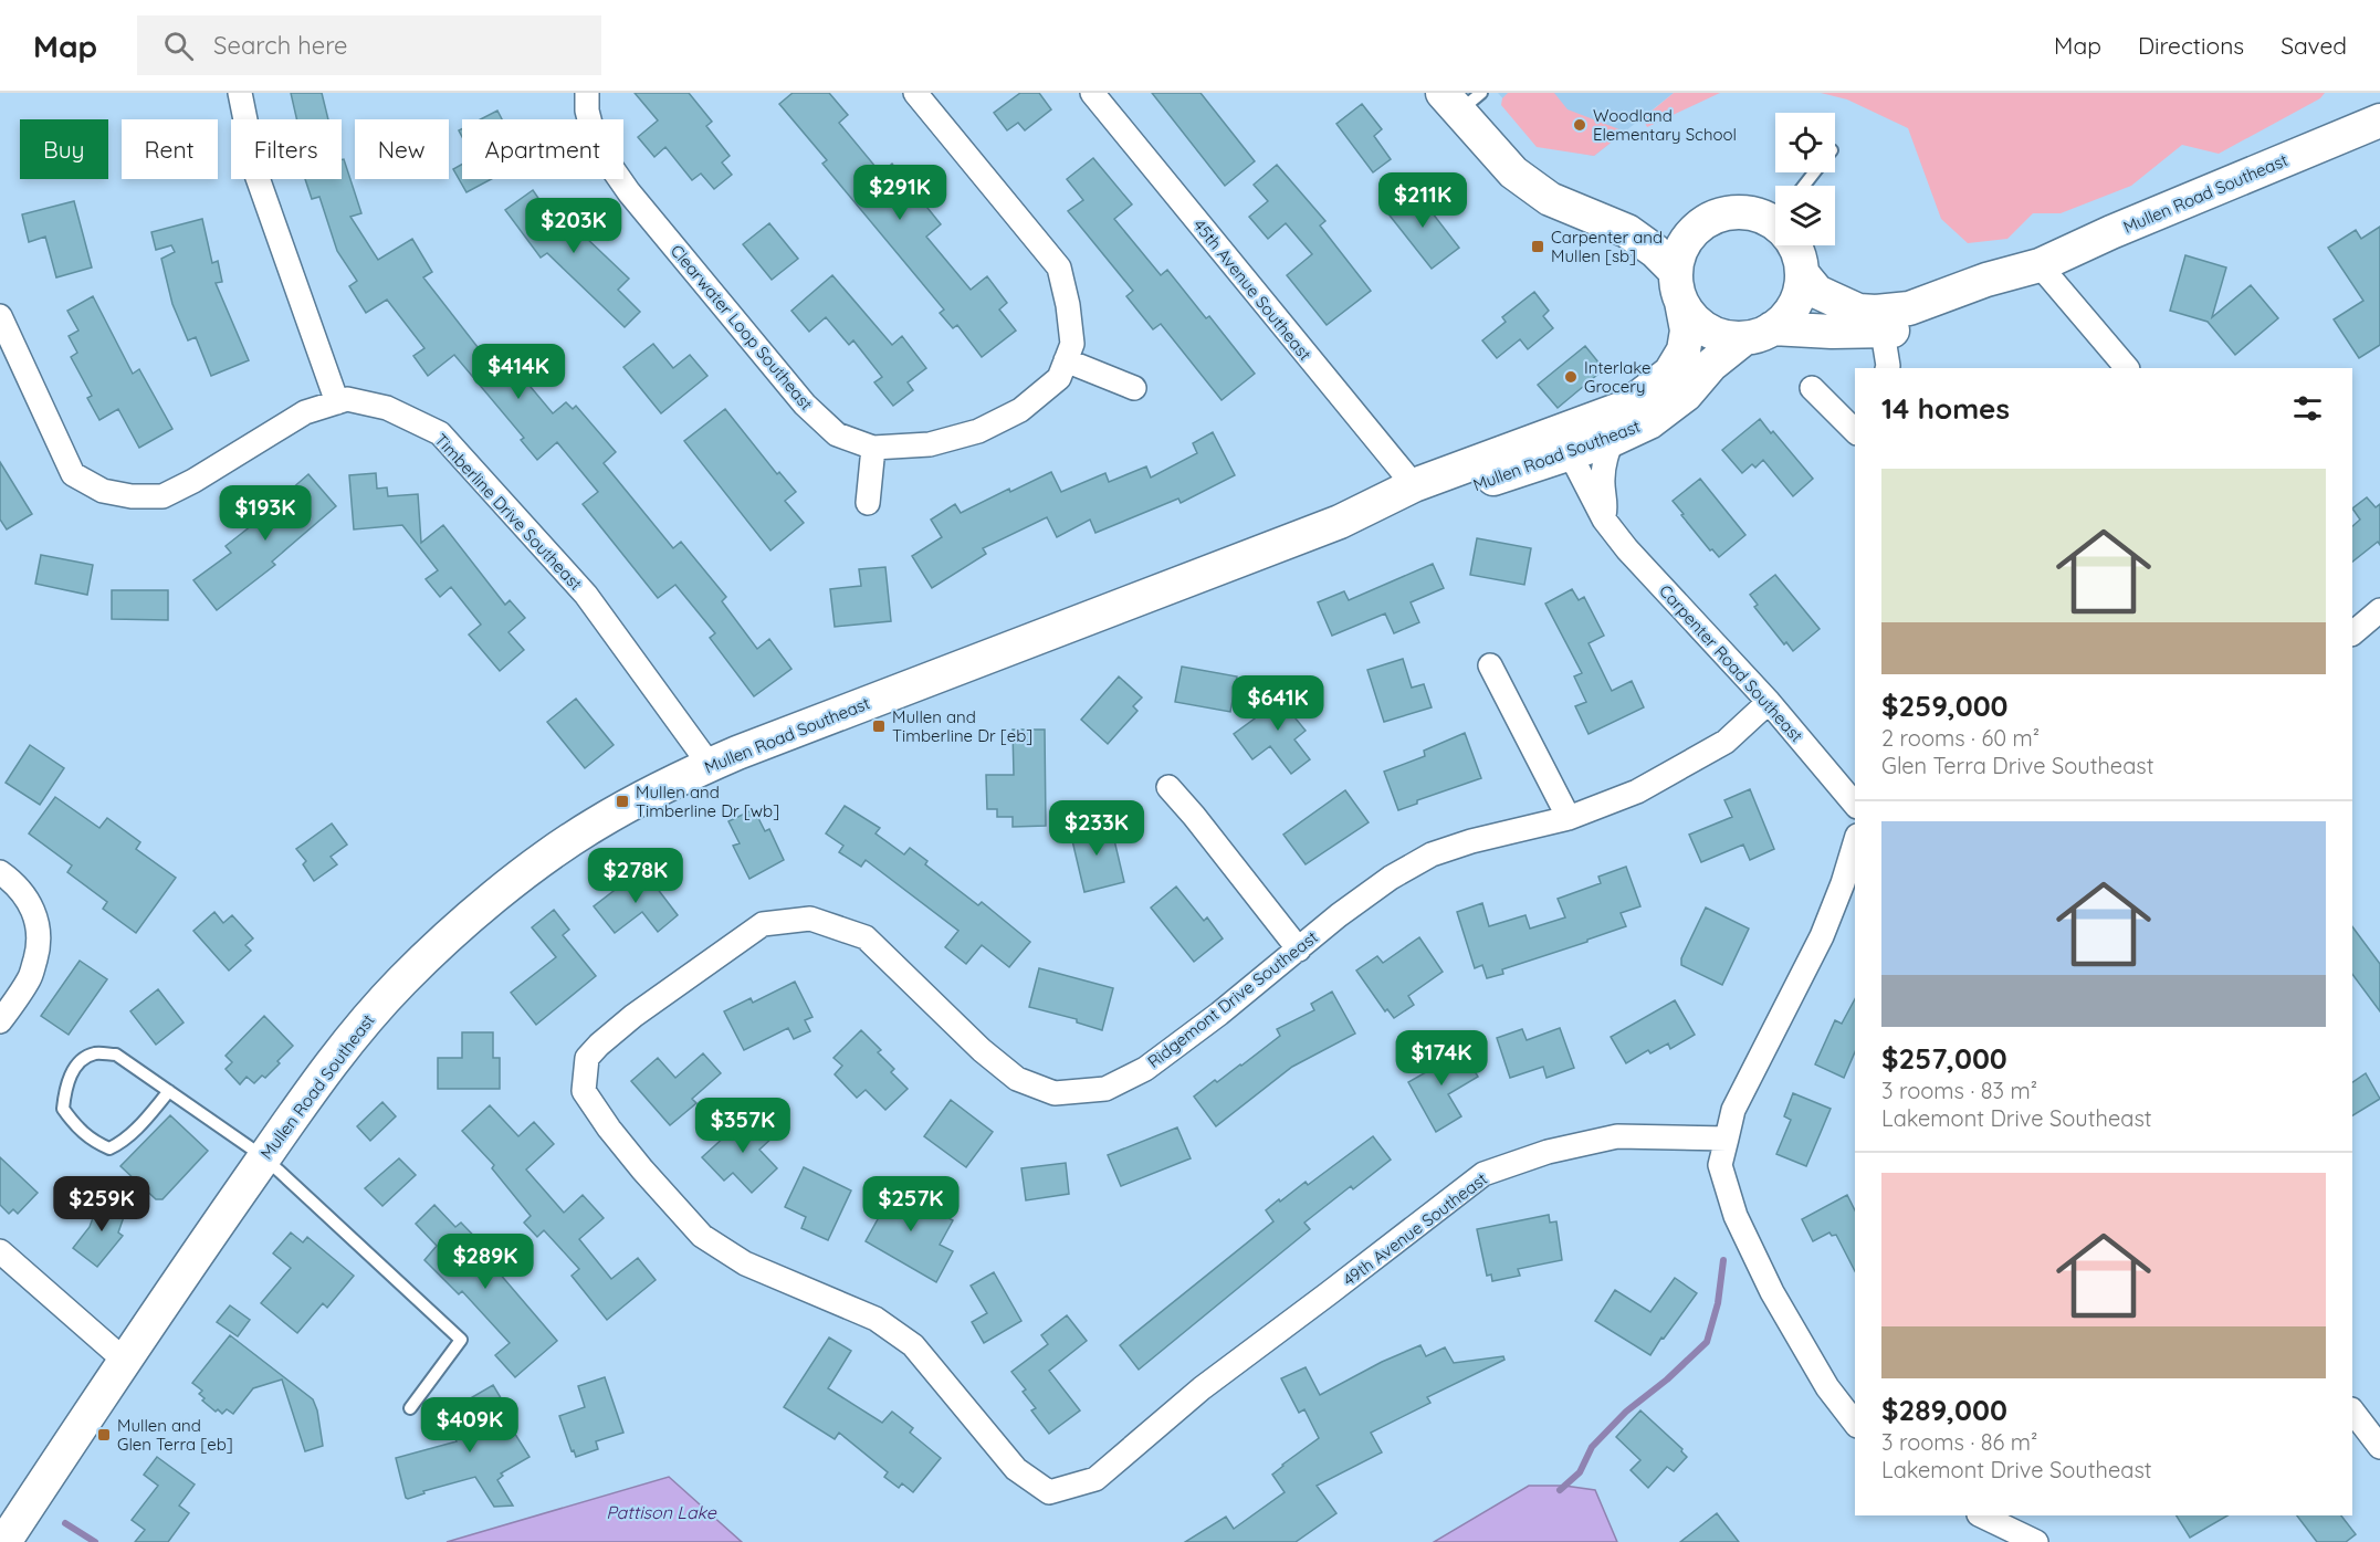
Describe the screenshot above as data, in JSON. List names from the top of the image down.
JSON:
{
  "streets": {
    "street": [
      "Mullen Road Southeast",
      "45th Avenue Southeast",
      "Clearwater Loop Southeast",
      "Timberline Drive Southeast",
      "Carpenter Road Southeast",
      "Ridgemont Drive Southeast",
      "49th Avenue Southeast"
    ]
  },
  "crossings": [
    ["Mullen Road Southeast", "45th Avenue Southeast"],
    ["Mullen Road Southeast", "Timberline Drive Southeast"],
    ["Mullen Road Southeast", "Carpenter Road Southeast"],
    ["Carpenter Road Southeast", "Ridgemont Drive Southeast"],
    ["Ridgemont Drive Southeast", "49th Avenue Southeast"]
  ],
  "water": ["Pattison Lake"],
  "places": {
    "other": ["Woodland Elementary School", "Interlake Grocery"],
    "transit": [
      "Carpenter and Mullen [sb]",
      "Mullen and Timberline Dr [eb]",
      "Mullen and Timberline Dr [wb]",
      "Mullen and Glen Terra [eb]"
    ]
  },
  "page": {
    "header": "Map",
    "search": "Search here",
    "nav": ["Map", "Directions", "Saved"],
    "chip": [
      "Buy",
      "Rent",
      "Filters",
      "New",
      "Apartment"
    ],
    "price": [
      "$291K",
      "$211K",
      "$203K",
      "$414K",
      "$193K",
      "$641K",
      "$233K",
      "$278K",
      "$174K",
      "$357K",
      "$259K",
      "$257K",
      "$289K",
      "$409K"
    ],
    "heading": "14 homes",
    "list": [
      {
        "name": "$259,000",
        "note": "2 rooms · 60 m² · Glen Terra Drive Southeast"
      },
      {
        "name": "$257,000",
        "note": "3 rooms · 83 m² · Lakemont Drive Southeast"
      },
      {
        "name": "$289,000",
        "note": "3 rooms · 86 m² · Lakemont Drive Southeast"
      }
    ]
  }
}
